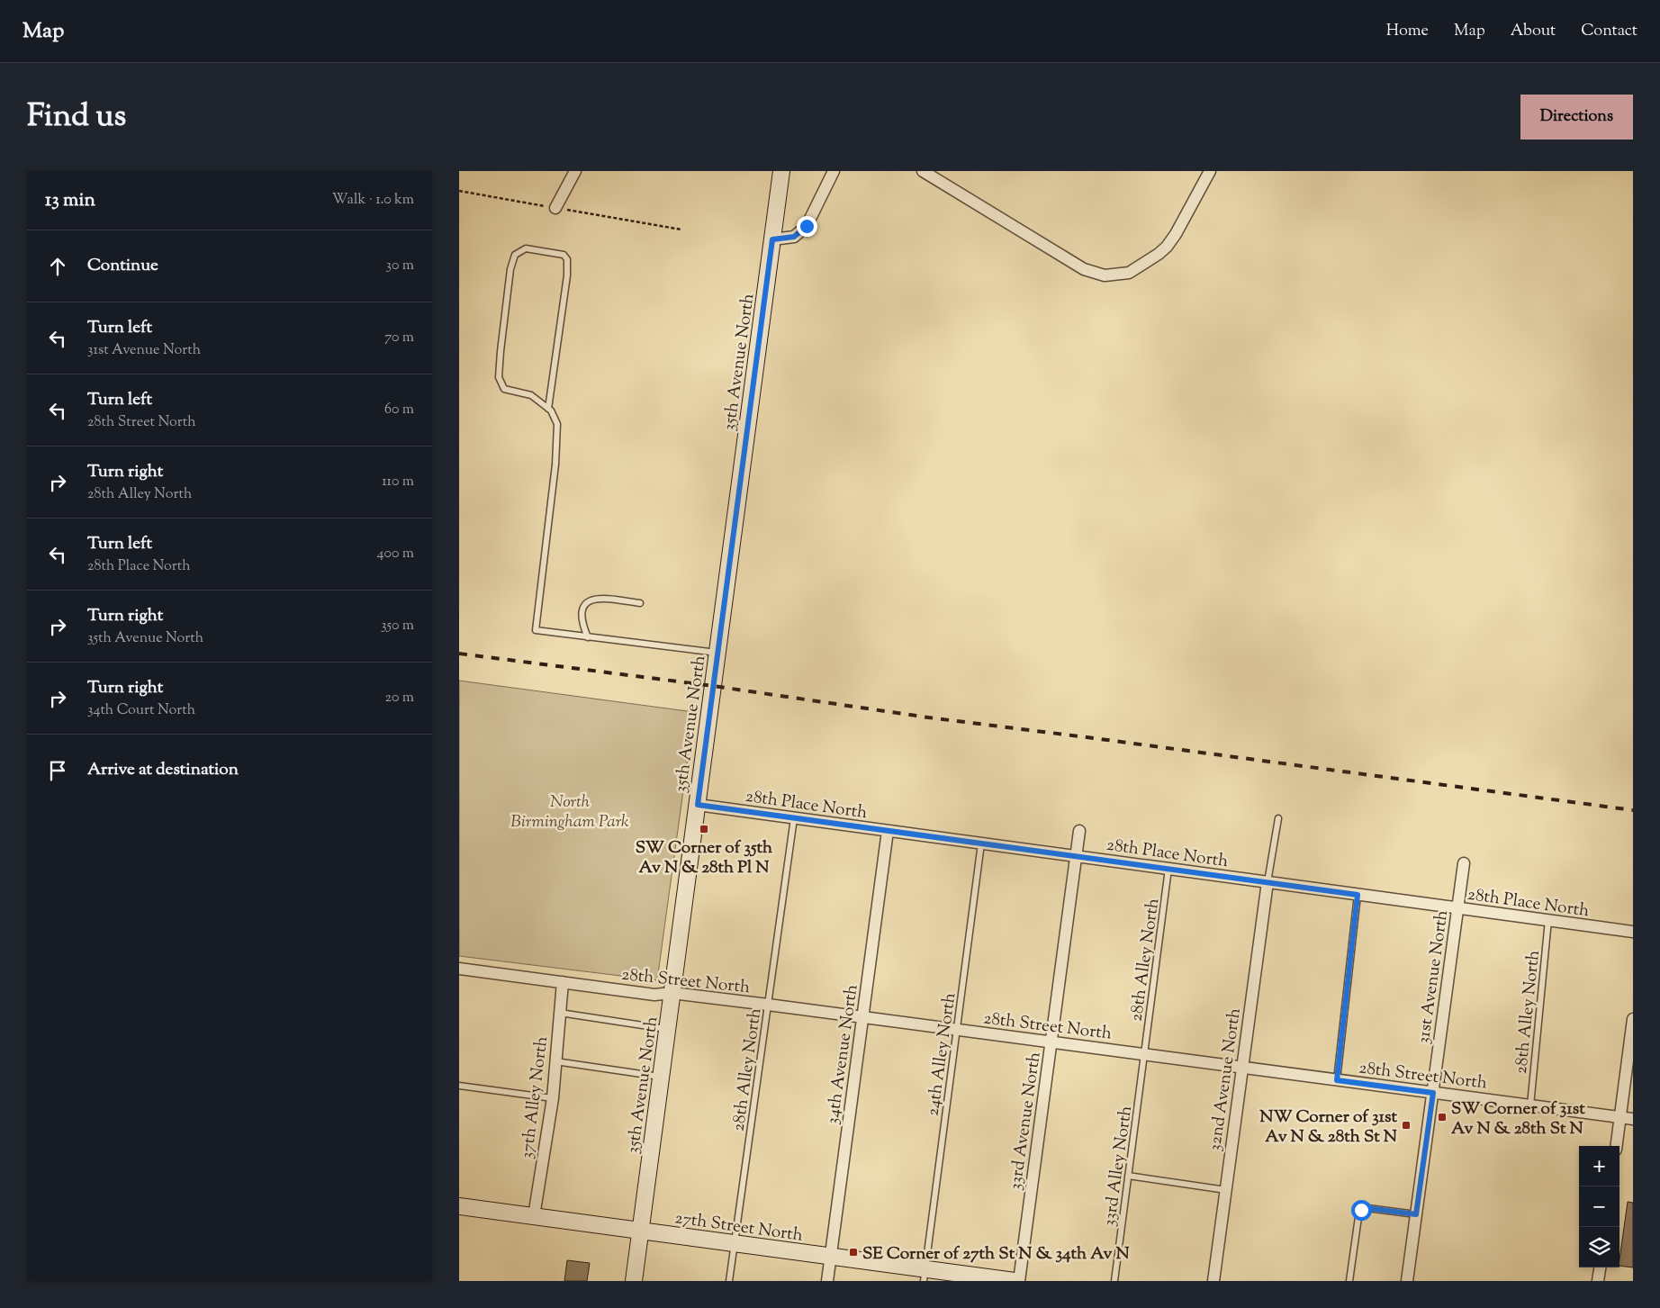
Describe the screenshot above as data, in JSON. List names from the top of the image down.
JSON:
{
  "streets": {
    "street": [
      "35th Avenue North",
      "28th Place North",
      "31st Avenue North",
      "28th Street North",
      "34th Avenue North",
      "32nd Avenue North",
      "37th Alley North",
      "33rd Avenue North",
      "27th Street North"
    ],
    "lane": ["28th Alley North", "24th Alley North", "33rd Alley North"]
  },
  "crossings": [
    ["35th Avenue North", "28th Place North"],
    ["35th Avenue North", "28th Street North"],
    ["35th Avenue North", "27th Street North"],
    ["28th Place North", "28th Alley North"],
    ["28th Place North", "31st Avenue North"],
    ["28th Place North", "34th Avenue North"],
    ["28th Place North", "24th Alley North"],
    ["28th Place North", "32nd Avenue North"],
    ["28th Place North", "33rd Avenue North"],
    ["28th Alley North", "28th Street North"],
    ["28th Alley North", "33rd Alley North"],
    ["28th Alley North", "27th Street North"],
    ["31st Avenue North", "28th Street North"],
    ["28th Street North", "34th Avenue North"],
    ["28th Street North", "24th Alley North"],
    ["28th Street North", "32nd Avenue North"],
    ["28th Street North", "37th Alley North"],
    ["28th Street North", "33rd Avenue North"],
    ["28th Street North", "33rd Alley North"],
    ["34th Avenue North", "27th Street North"],
    ["24th Alley North", "27th Street North"],
    ["37th Alley North", "27th Street North"]
  ],
  "parks": ["North Birmingham Park"],
  "places": {
    "transit": [
      "SW Corner of 35th Av N & 28th Pl N",
      "SW Corner of 31st Av N & 28th St N",
      "NW Corner of 31st Av N & 28th St N",
      "SE Corner of 27th St N & 34th Av N"
    ]
  },
  "page": {
    "header": "Map",
    "nav": [
      "Home",
      "Map",
      "About",
      "Contact"
    ],
    "title": "Find us",
    "buttons": "Directions",
    "heading": ["13 min", "Walk · 1.0 km"],
    "list": [
      ["Continue", "30 m"],
      ["Turn left", "31st Avenue North", "70 m"],
      ["Turn left", "28th Street North", "60 m"],
      ["Turn right", "28th Alley North", "110 m"],
      ["Turn left", "28th Place North", "400 m"],
      ["Turn right", "35th Avenue North", "350 m"],
      ["Turn right", "34th Court North", "20 m"],
      "Arrive at destination"
    ],
    "map_buttons": ["+", "−"]
  }
}
